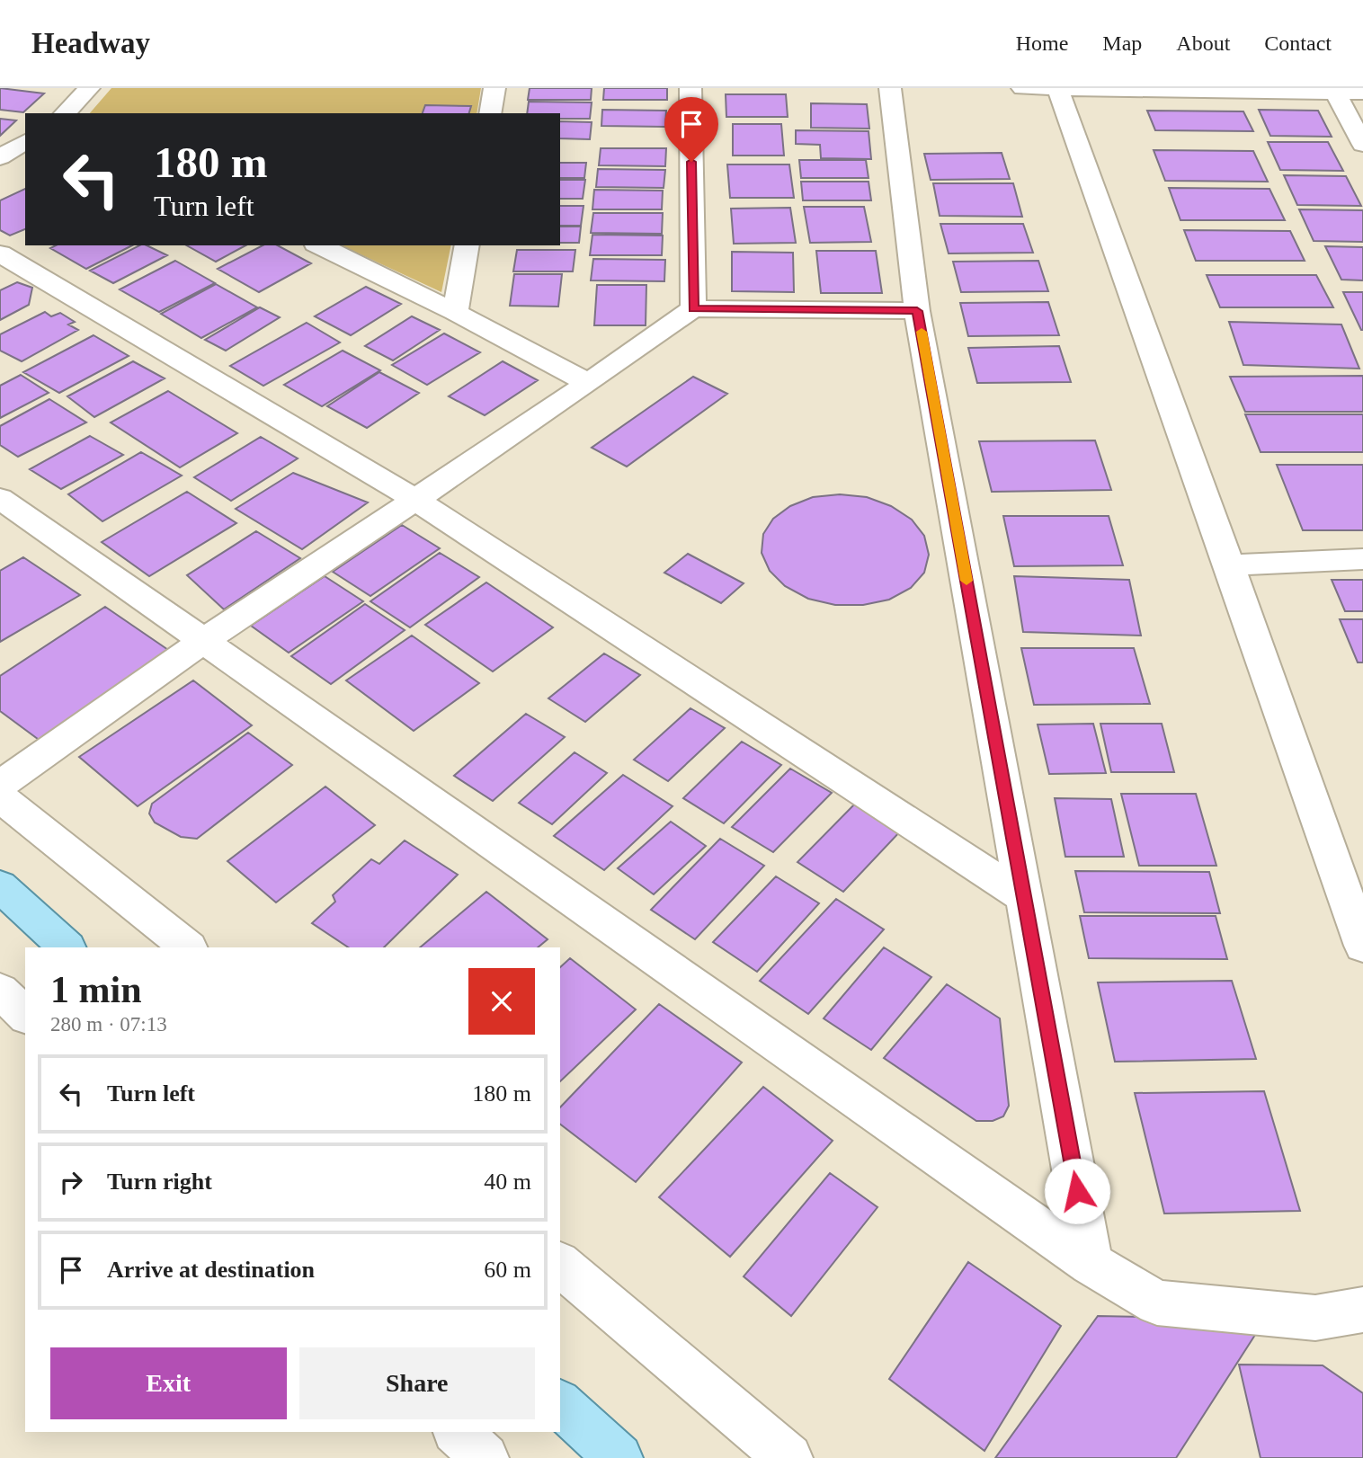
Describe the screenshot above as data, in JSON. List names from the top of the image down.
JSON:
{
  "page": {
    "header": "Headway",
    "nav": [
      "Home",
      "Map",
      "About",
      "Contact"
    ],
    "turn": ["180 m", "Turn left"],
    "heading": ["1 min", "280 m · 07:13"],
    "list": [
      {
        "name": "Turn left",
        "value": "180 m"
      },
      {
        "name": "Turn right",
        "value": "40 m"
      },
      {
        "name": "Arrive at destination",
        "value": "60 m"
      }
    ],
    "buttons": ["Exit", "Share"]
  }
}
